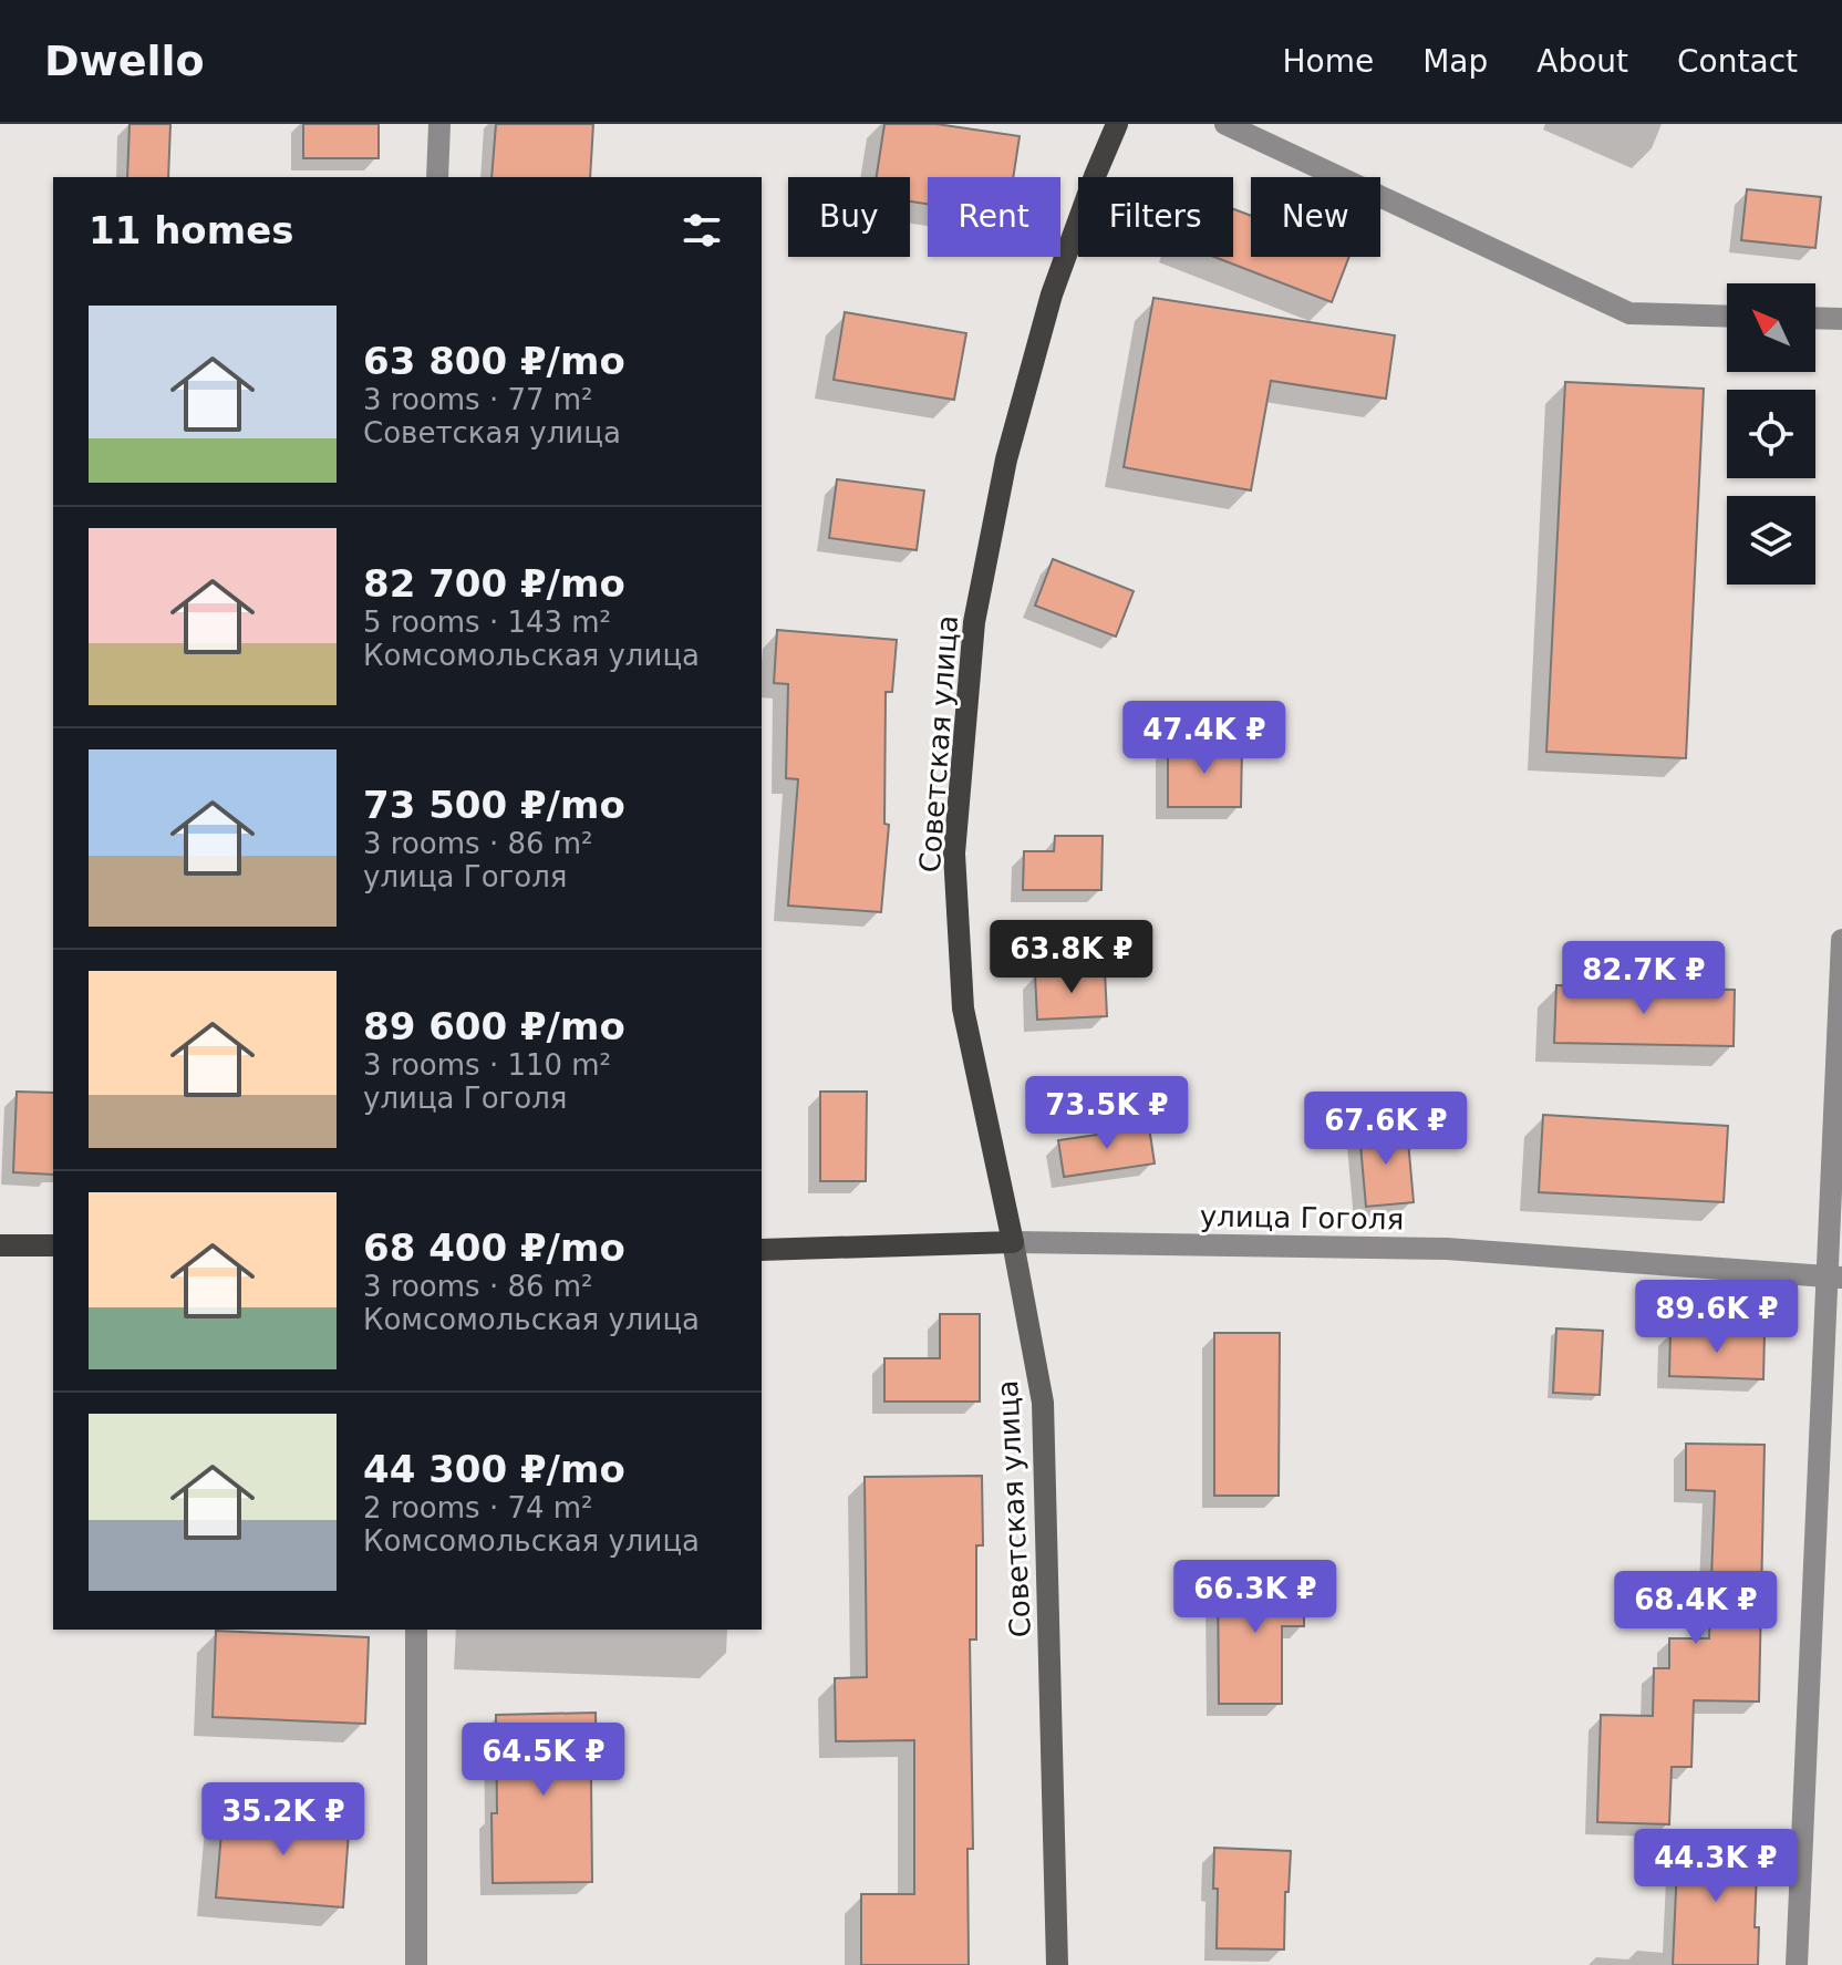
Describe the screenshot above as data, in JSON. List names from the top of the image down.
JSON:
{
  "streets": {
    "main road": ["Советская улица", "улица Гоголя"]
  },
  "crossings": [
    ["Советская улица", "улица Гоголя"]
  ],
  "north": "top left",
  "page": {
    "header": "Dwello",
    "nav": [
      "Home",
      "Map",
      "About",
      "Contact"
    ],
    "chip": [
      "Buy",
      "Rent",
      "Filters",
      "New"
    ],
    "heading": "11 homes",
    "list": [
      {
        "name": "63 800 ₽/mo",
        "note": "3 rooms · 77 m² · Советская улица"
      },
      {
        "name": "82 700 ₽/mo",
        "note": "5 rooms · 143 m² · Комсомольская улица"
      },
      {
        "name": "73 500 ₽/mo",
        "note": "3 rooms · 86 m² · улица Гоголя"
      },
      {
        "name": "89 600 ₽/mo",
        "note": "3 rooms · 110 m² · улица Гоголя"
      },
      {
        "name": "68 400 ₽/mo",
        "note": "3 rooms · 86 m² · Комсомольская улица"
      },
      {
        "name": "44 300 ₽/mo",
        "note": "2 rooms · 74 m² · Комсомольская улица"
      }
    ],
    "price": [
      "47.4K ₽",
      "63.8K ₽",
      "82.7K ₽",
      "73.5K ₽",
      "67.6K ₽",
      "89.6K ₽",
      "66.3K ₽",
      "68.4K ₽",
      "64.5K ₽",
      "35.2K ₽",
      "44.3K ₽"
    ]
  }
}
